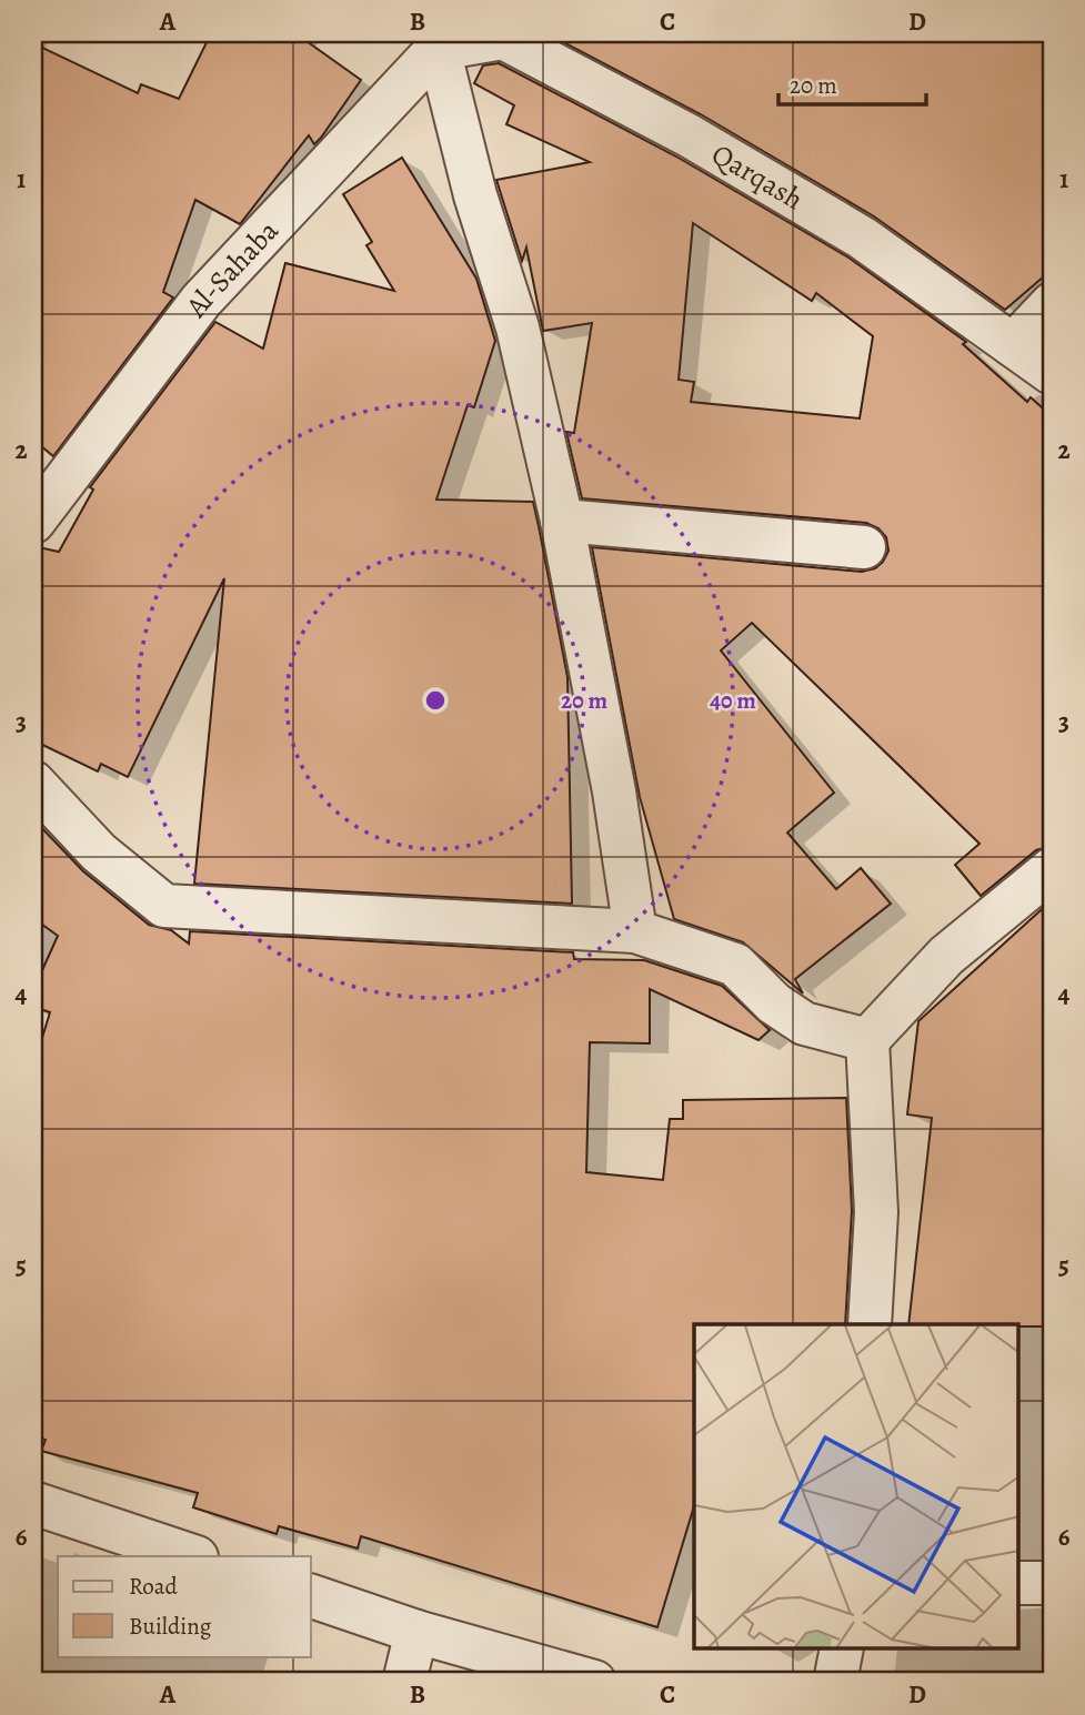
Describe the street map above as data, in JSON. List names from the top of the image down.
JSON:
{
  "streets": {
    "street": ["Qarqash", "Al-Sahaba"]
  },
  "crossings": [
    ["Qarqash", "Al-Sahaba"]
  ],
  "legend": ["Road", "Building"],
  "scale_bar": "20 m",
  "grid": {
    "columns": [
      "A",
      "B",
      "C",
      "D"
    ],
    "rows": [
      "1",
      "2",
      "3",
      "4",
      "5",
      "6"
    ]
  },
  "rings": ["20 m", "40 m"]
}
